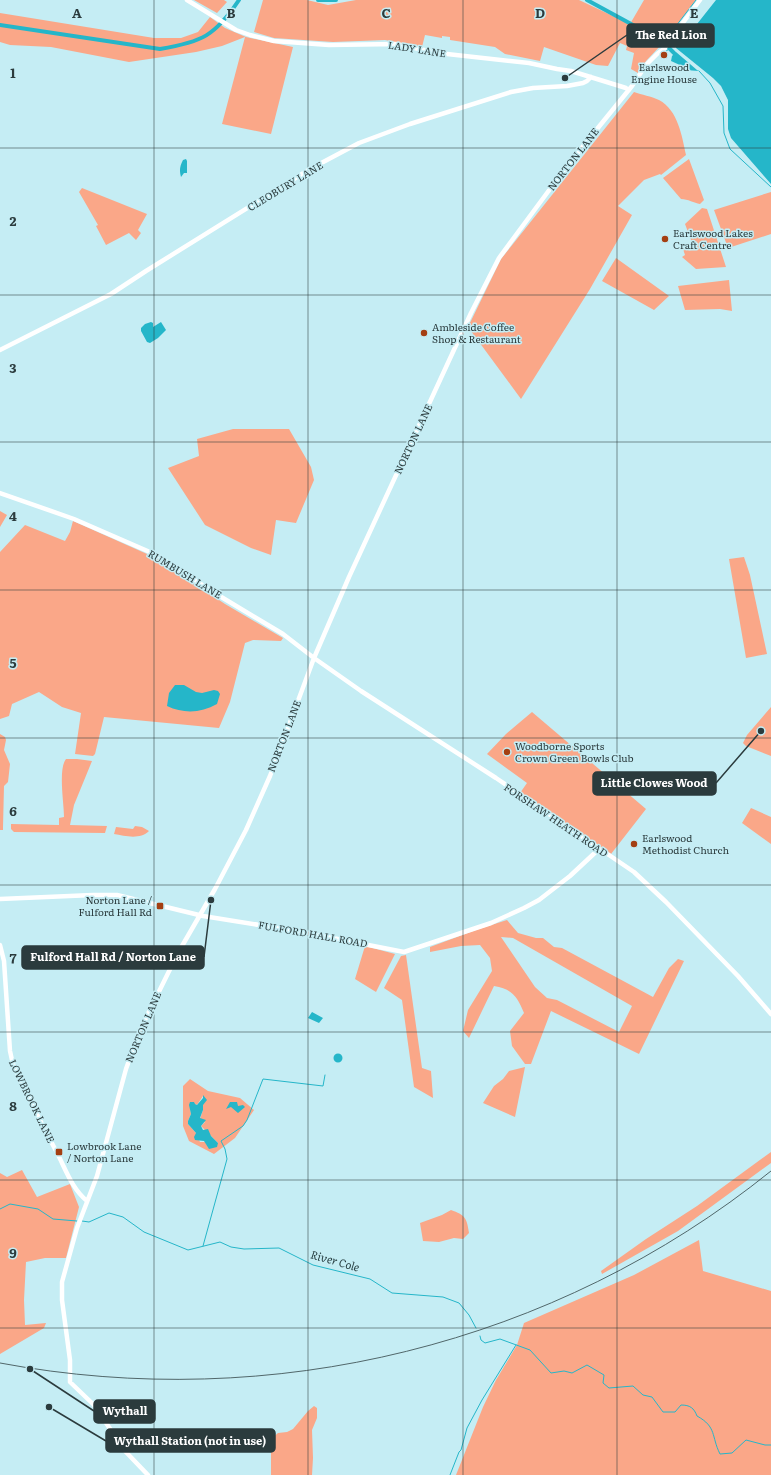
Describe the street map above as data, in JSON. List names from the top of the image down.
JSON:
{
  "streets": {
    "street": [
      "LADY LANE",
      "NORTON LANE",
      "CLEOBURY LANE",
      "RUMBUSH LANE",
      "FORSHAW HEATH ROAD",
      "FULFORD HALL ROAD",
      "LOWBROOK LANE"
    ]
  },
  "crossings": [
    ["LADY LANE", "NORTON LANE"],
    ["LADY LANE", "CLEOBURY LANE"],
    ["NORTON LANE", "RUMBUSH LANE"],
    ["NORTON LANE", "FORSHAW HEATH ROAD"],
    ["NORTON LANE", "FULFORD HALL ROAD"],
    ["NORTON LANE", "LOWBROOK LANE"],
    ["RUMBUSH LANE", "FORSHAW HEATH ROAD"],
    ["FORSHAW HEATH ROAD", "FULFORD HALL ROAD"]
  ],
  "water": ["River Cole"],
  "places": {
    "other": [
      "Earlswood Engine House",
      "The Red Lion",
      "Earlswood Lakes Craft Centre",
      "Ambleside Coffee Shop & Restaurant",
      "Little Clowes Wood",
      "Woodborne Sports Crown Green Bowls Club",
      "Earlswood Methodist Church",
      "Fulford Hall Rd / Norton Lane",
      "Wythall",
      "Wythall Station (not in use)"
    ],
    "transit": ["Norton Lane / Fulford Hall Rd", "Lowbrook Lane / Norton Lane"]
  },
  "grid": {
    "columns": [
      "A",
      "B",
      "C",
      "D",
      "E"
    ],
    "rows": [
      "1",
      "2",
      "3",
      "4",
      "5",
      "6",
      "7",
      "8",
      "9"
    ]
  }
}
